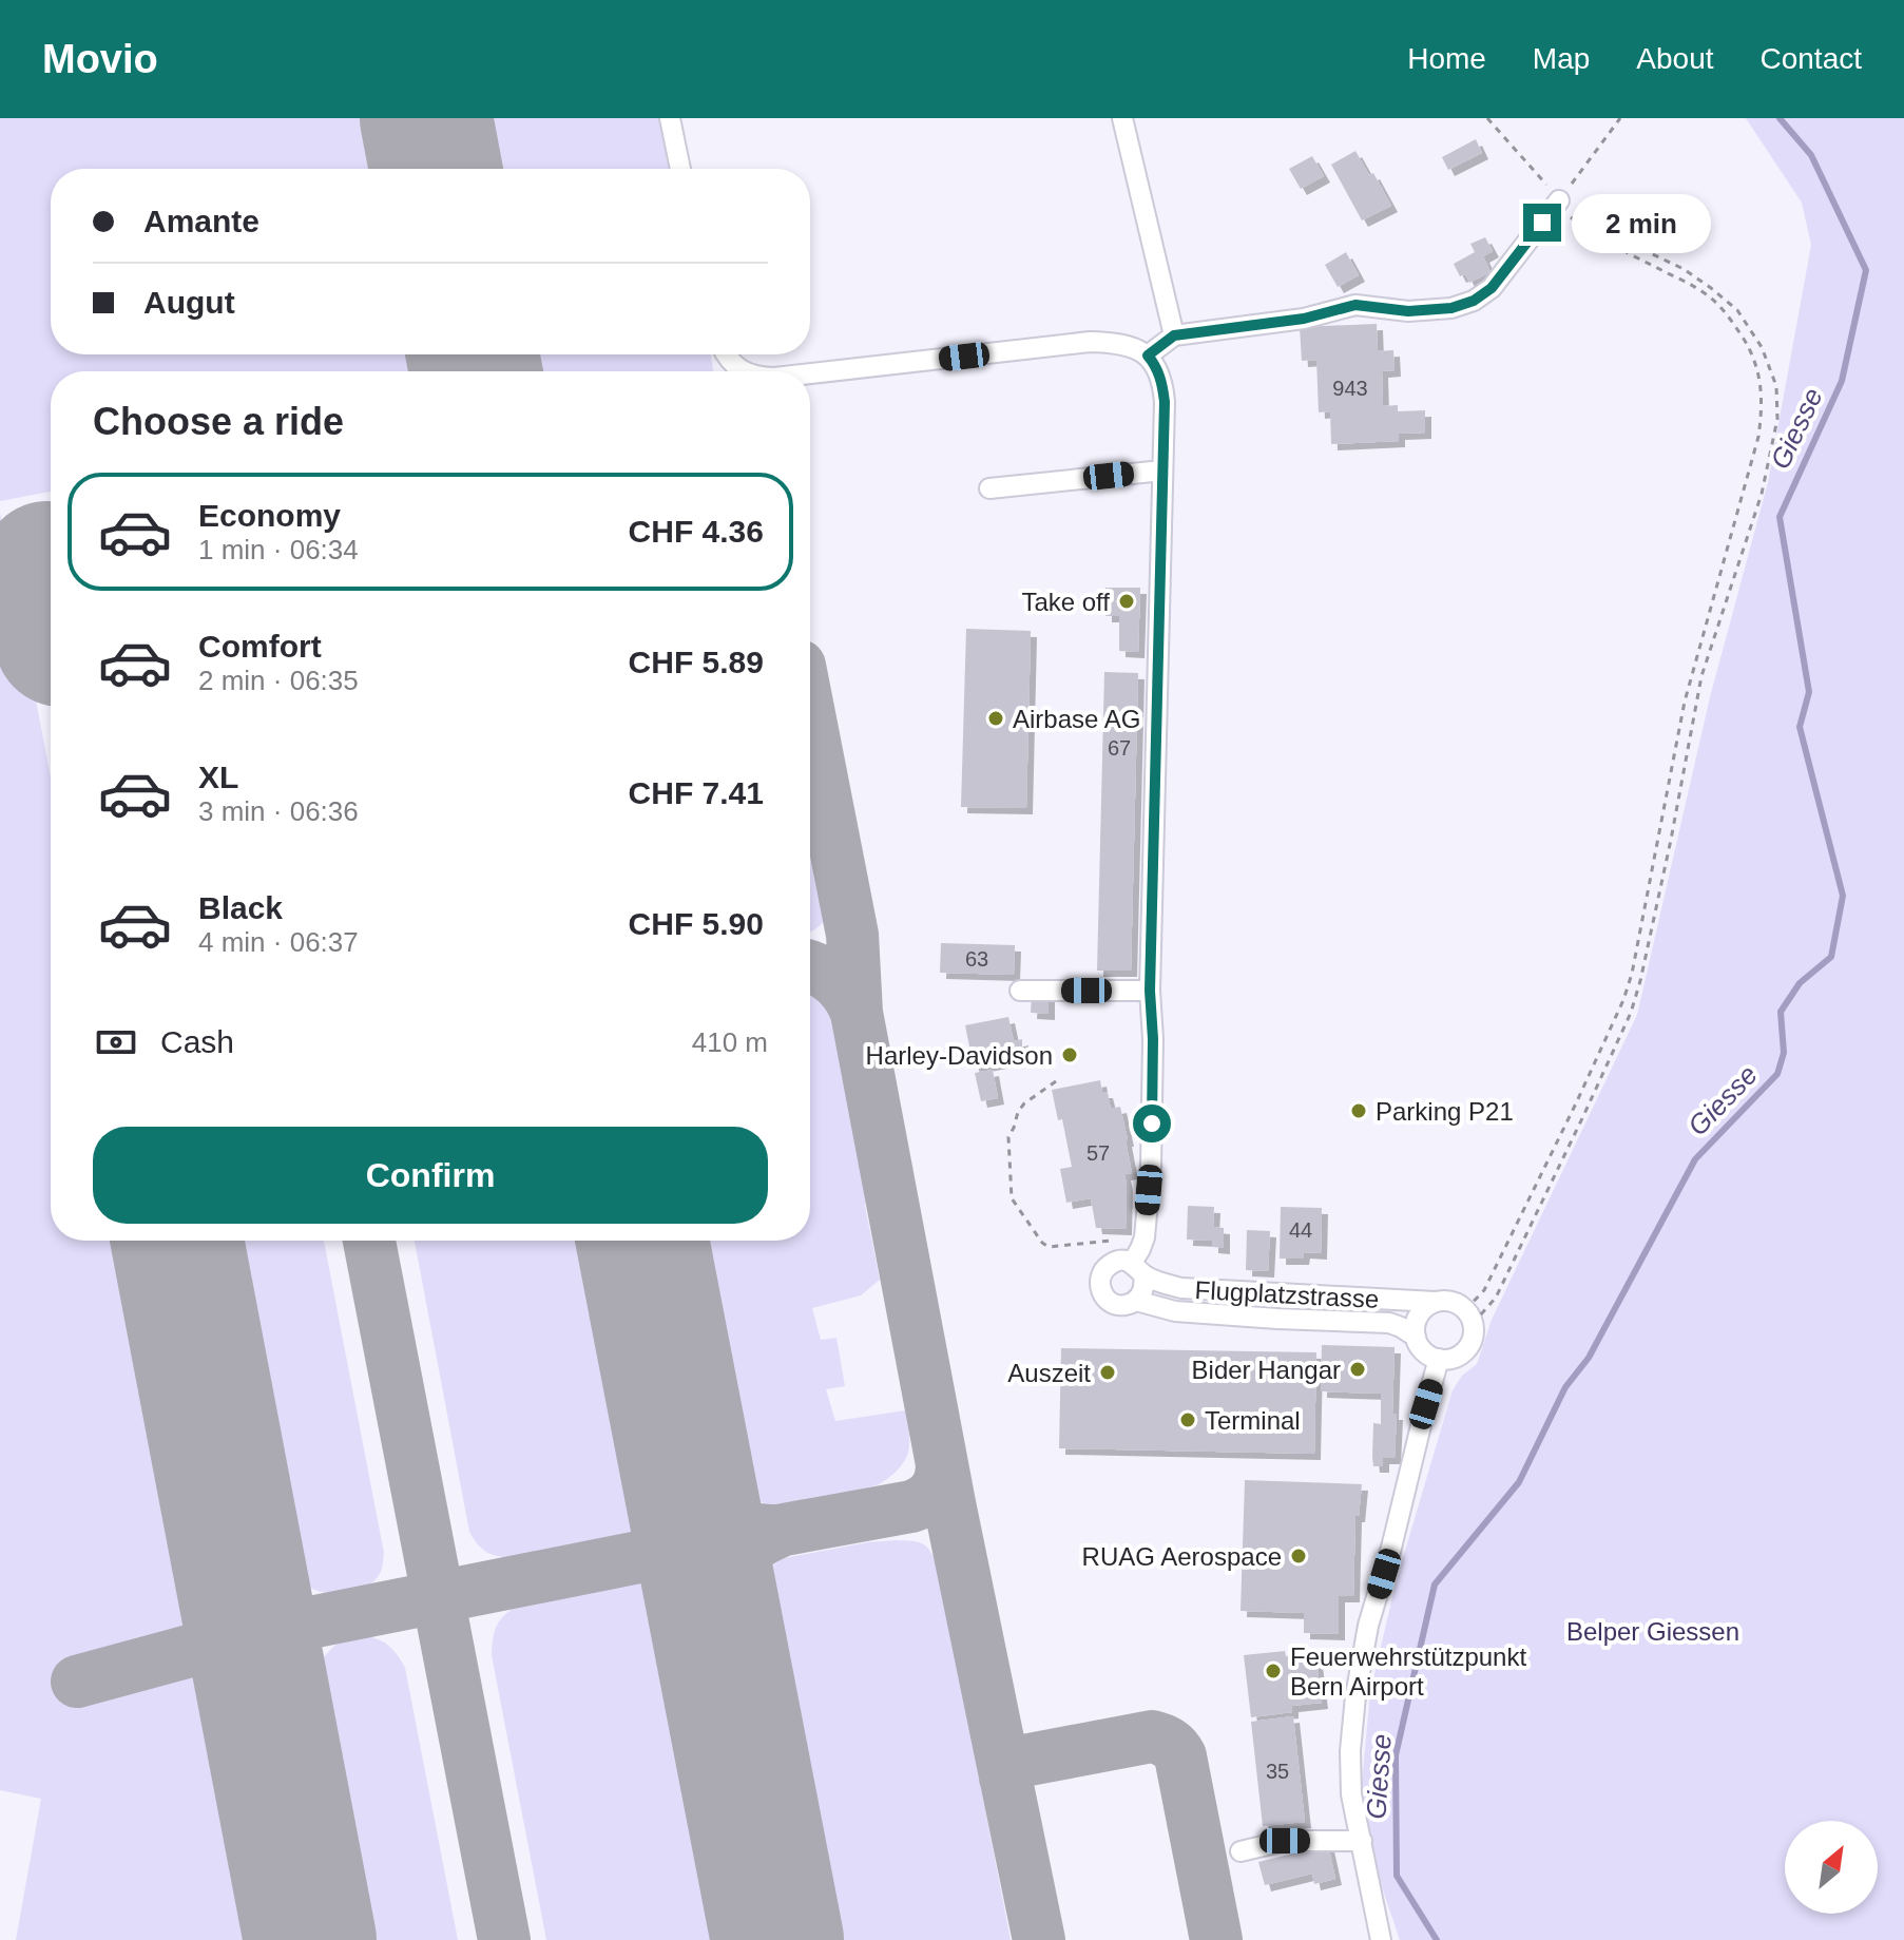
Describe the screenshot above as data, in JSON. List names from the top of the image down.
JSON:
{
  "streets": {
    "street": ["Flugplatzstrasse"]
  },
  "water": ["Giesse"],
  "parks": ["Belper Giessen"],
  "places": [
    "Take off",
    "Airbase AG",
    "Harley-Davidson",
    "Parking P21",
    "Bider Hangar",
    "Auszeit",
    "Terminal",
    "RUAG Aerospace",
    "Feuerwehrstützpunkt Bern Airport"
  ],
  "house_numbers": [
    "943",
    "67",
    "63",
    "57",
    "44",
    "35"
  ],
  "north": "top right",
  "page": {
    "header": "Movio",
    "nav": [
      "Home",
      "Map",
      "About",
      "Contact"
    ],
    "banner": ["Amante", "Augut"],
    "bubble": "2 min",
    "heading": "Choose a ride",
    "list": [
      {
        "name": "Economy",
        "note": "1 min · 06:34",
        "value": "CHF 4.36"
      },
      {
        "name": "Comfort",
        "note": "2 min · 06:35",
        "value": "CHF 5.89"
      },
      {
        "name": "XL",
        "note": "3 min · 06:36",
        "value": "CHF 7.41"
      },
      {
        "name": "Black",
        "note": "4 min · 06:37",
        "value": "CHF 5.90"
      }
    ],
    "pay": ["Cash", "410 m"],
    "buttons": "Confirm"
  }
}
